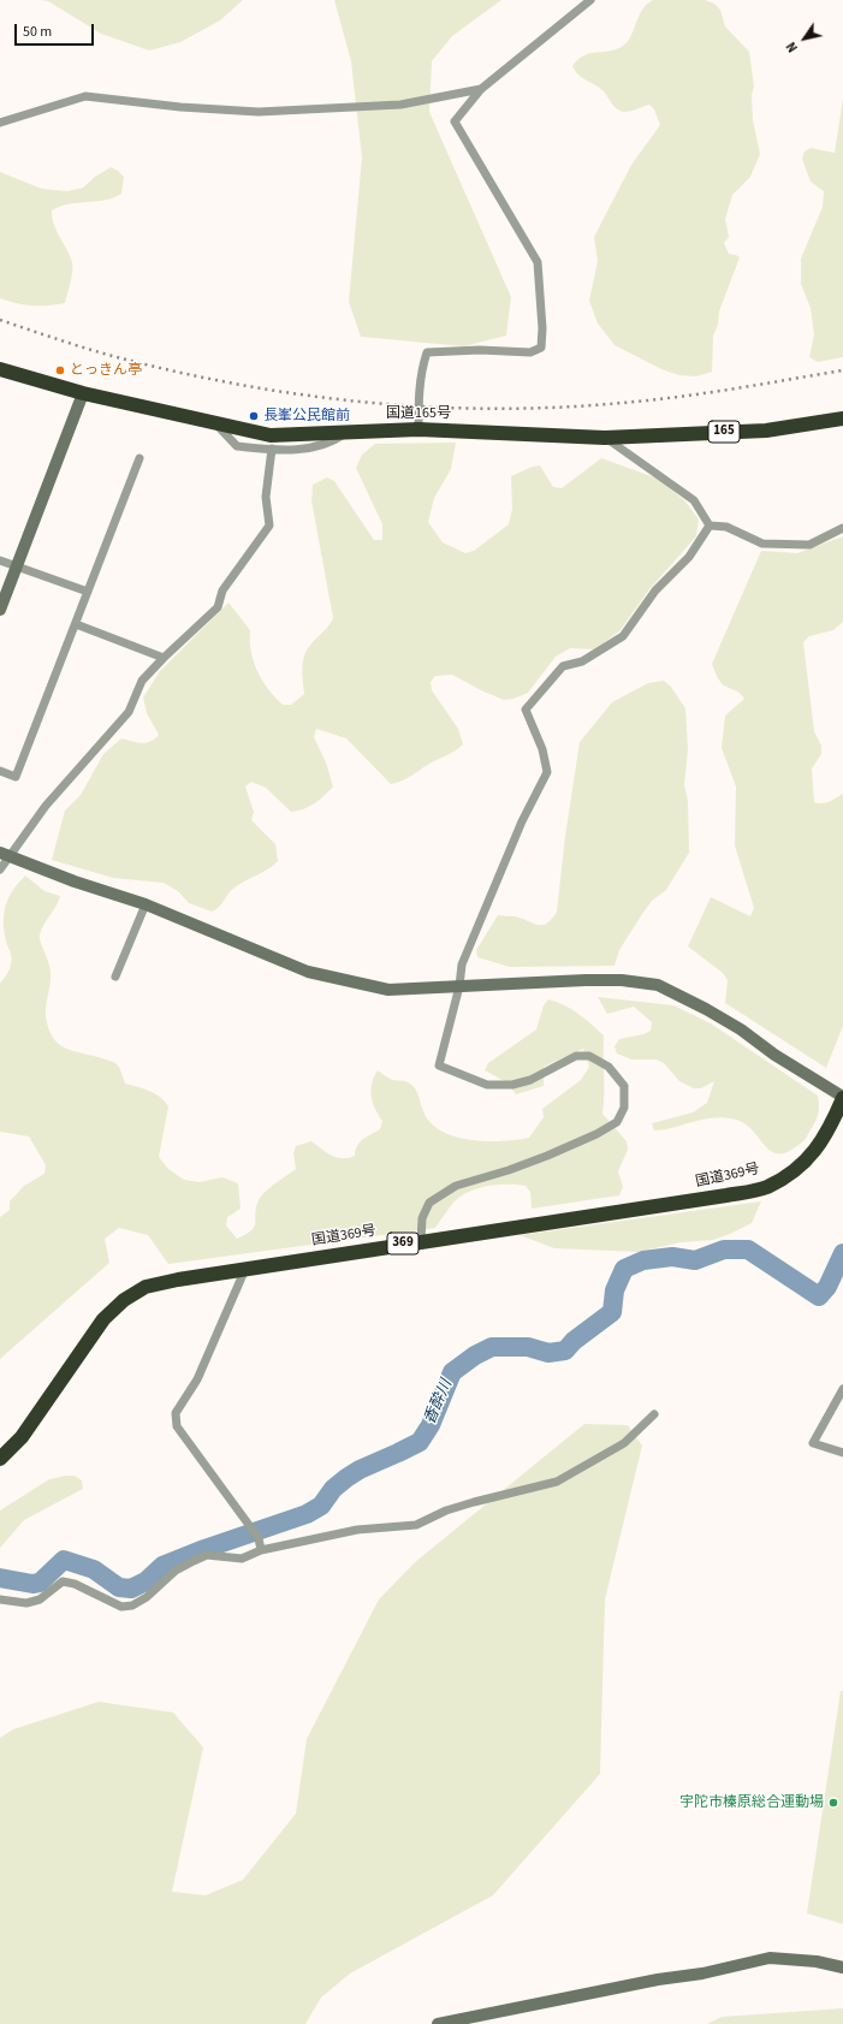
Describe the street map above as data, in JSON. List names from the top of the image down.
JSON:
{
  "streets": {
    "highway": [
      "国道165号",
      "165",
      "国道369号",
      "369"
    ]
  },
  "water": ["香酔川"],
  "places": ["とっきん亭", "長峯公民館前", "宇陀市榛原総合運動場"],
  "scale_bar": "50 m",
  "north": "bottom left"
}
